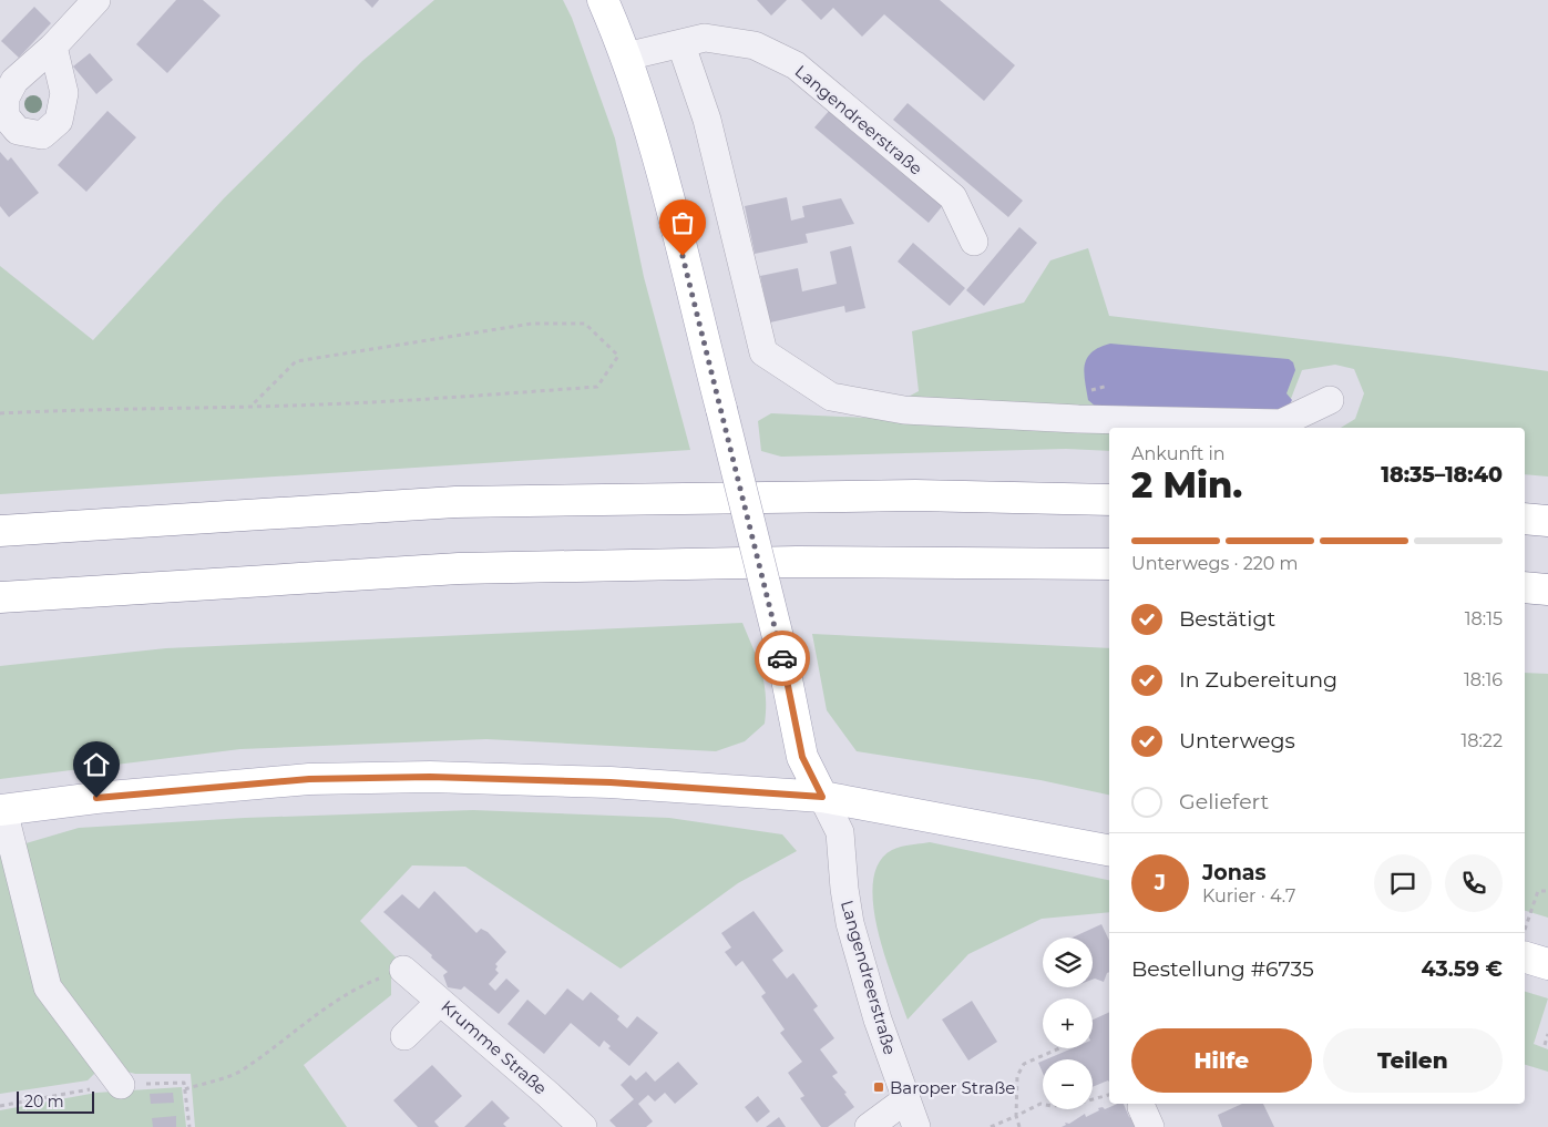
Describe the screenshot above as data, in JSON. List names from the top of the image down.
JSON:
{
  "streets": {
    "main road": ["Langendreerstraße"],
    "street": ["Krumme Straße"]
  },
  "places": {
    "transit": ["Baroper Straße"]
  },
  "scale_bar": "20 m",
  "page": {
    "heading": ["2 Min.", "Ankunft in", "18:35–18:40"],
    "panel": [
      "Jonas",
      "Kurier · 4.7",
      "Bestellung #6735",
      "43.59 €"
    ],
    "bar": "Unterwegs · 220 m",
    "list": [
      ["Bestätigt", "18:15"],
      ["In Zubereitung", "18:16"],
      ["Unterwegs", "18:22"],
      "Geliefert"
    ],
    "round": "J",
    "map_buttons": ["+", "−"],
    "buttons": ["Hilfe", "Teilen"],
    "scale": "20 m"
  }
}
